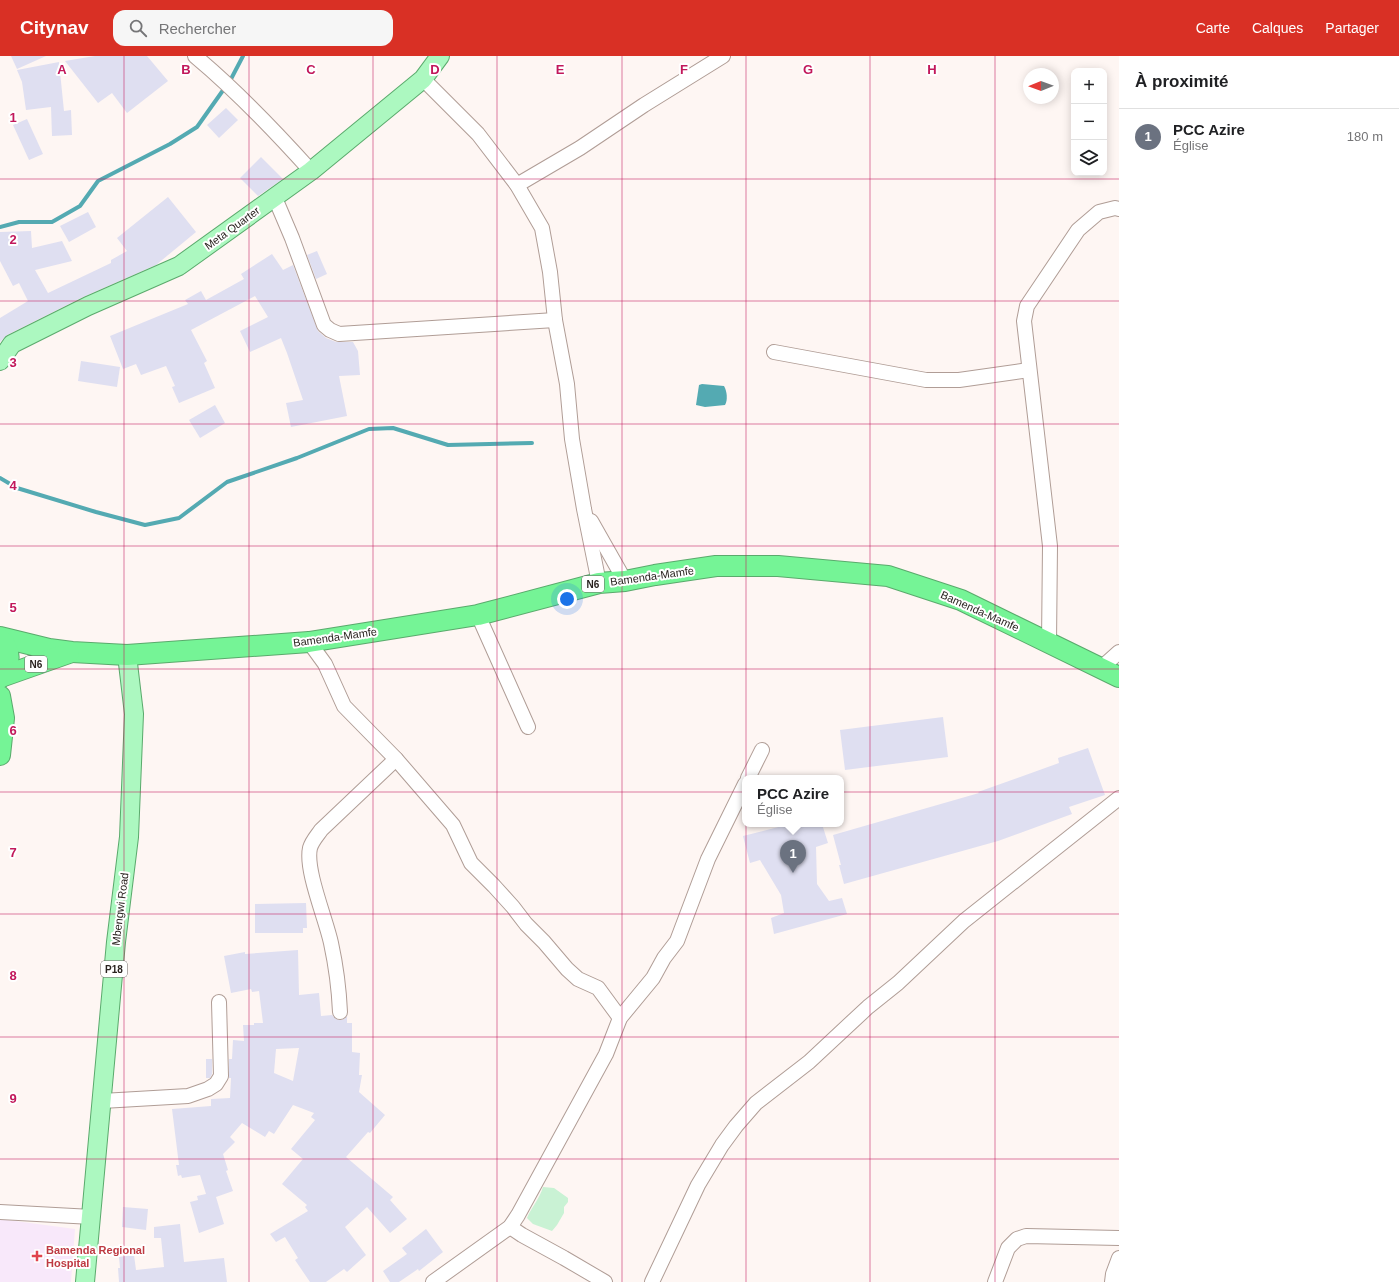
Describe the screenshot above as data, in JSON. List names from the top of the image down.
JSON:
{
  "streets": {
    "highway": ["Bamenda-Mamfe", "N6"],
    "main road": ["Meta Quarter", "Mbengwi Road", "P18"]
  },
  "crossings": [
    ["Bamenda-Mamfe", "N6"],
    ["Bamenda-Mamfe", "Mbengwi Road"]
  ],
  "places": {
    "health": ["Bamenda Regional Hospital"]
  },
  "north": "left",
  "page": {
    "header": "Citynav",
    "search": "Rechercher",
    "nav": ["Carte", "Calques", "Partager"],
    "heading": "À proximité",
    "map_buttons": ["+", "−"],
    "list": [
      {
        "mark": "1",
        "name": "PCC Azire",
        "note": "Église",
        "value": "180 m"
      }
    ],
    "popup": ["PCC Azire", "Église"],
    "pins": "1"
  },
  "grid": {
    "columns": [
      "A",
      "B",
      "C",
      "D",
      "E",
      "F",
      "G",
      "H"
    ],
    "rows": [
      "1",
      "2",
      "3",
      "4",
      "5",
      "6",
      "7",
      "8",
      "9"
    ]
  }
}
